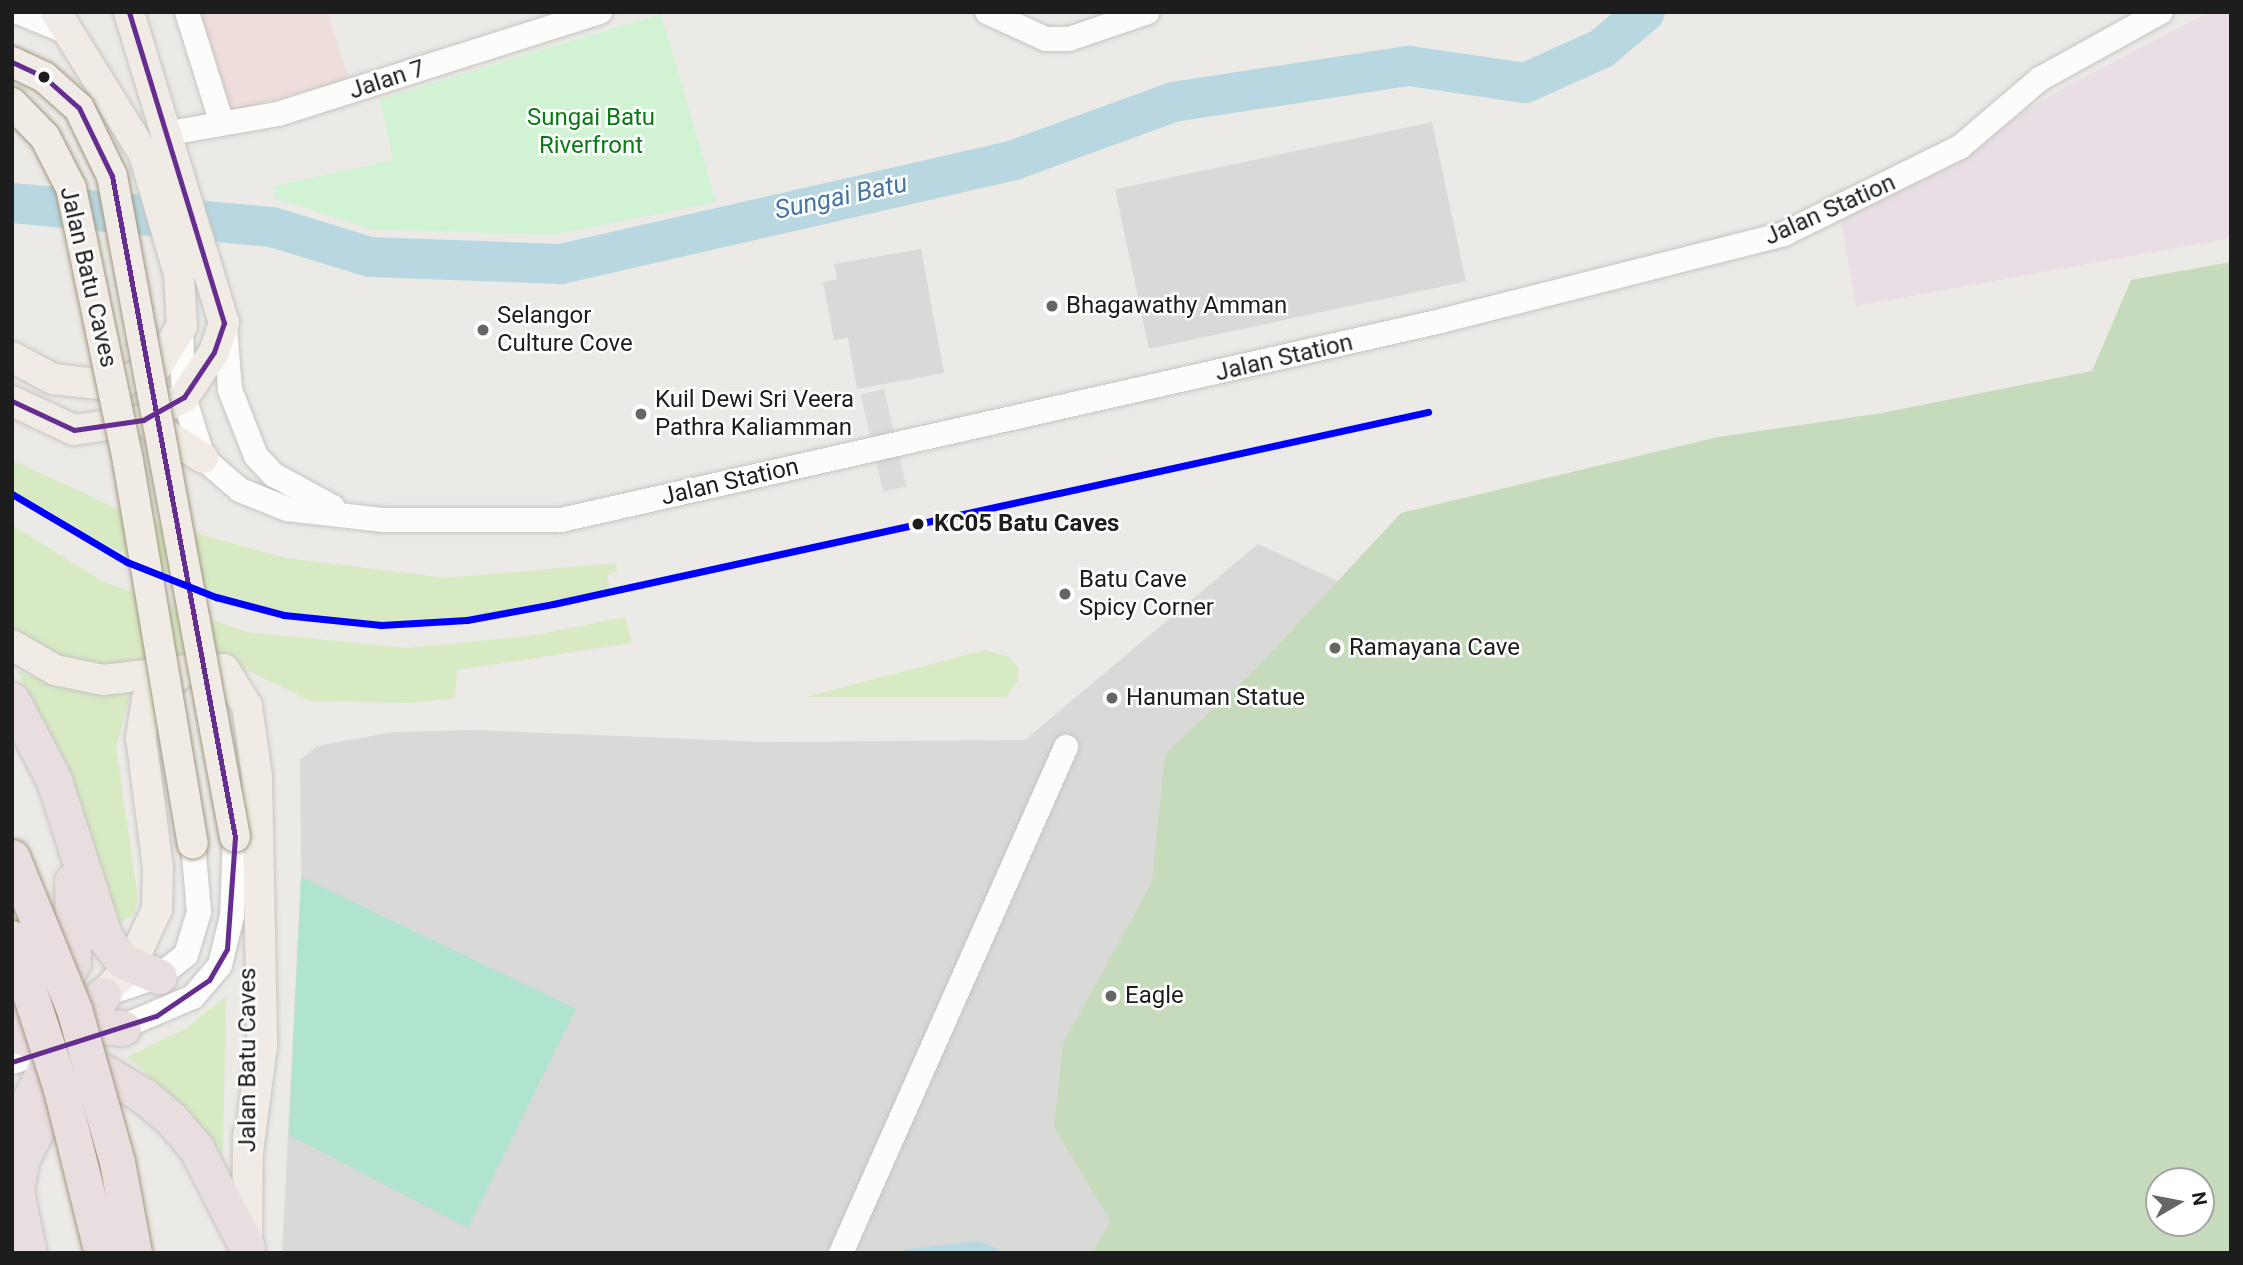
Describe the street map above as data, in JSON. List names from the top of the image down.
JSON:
{
  "streets": {
    "main road": ["Jalan Batu Caves"],
    "street": ["Jalan 7", "Jalan Station"]
  },
  "water": ["Sungai Batu"],
  "parks": ["Sungai Batu Riverfront"],
  "places": [
    "Bhagawathy Amman",
    "Selangor Culture Cove",
    "Kuil Dewi Sri Veera Pathra Kaliamman",
    "KC05 Batu Caves",
    "Batu Cave Spicy Corner",
    "Ramayana Cave",
    "Hanuman Statue",
    "Eagle"
  ],
  "north": "right"
}
